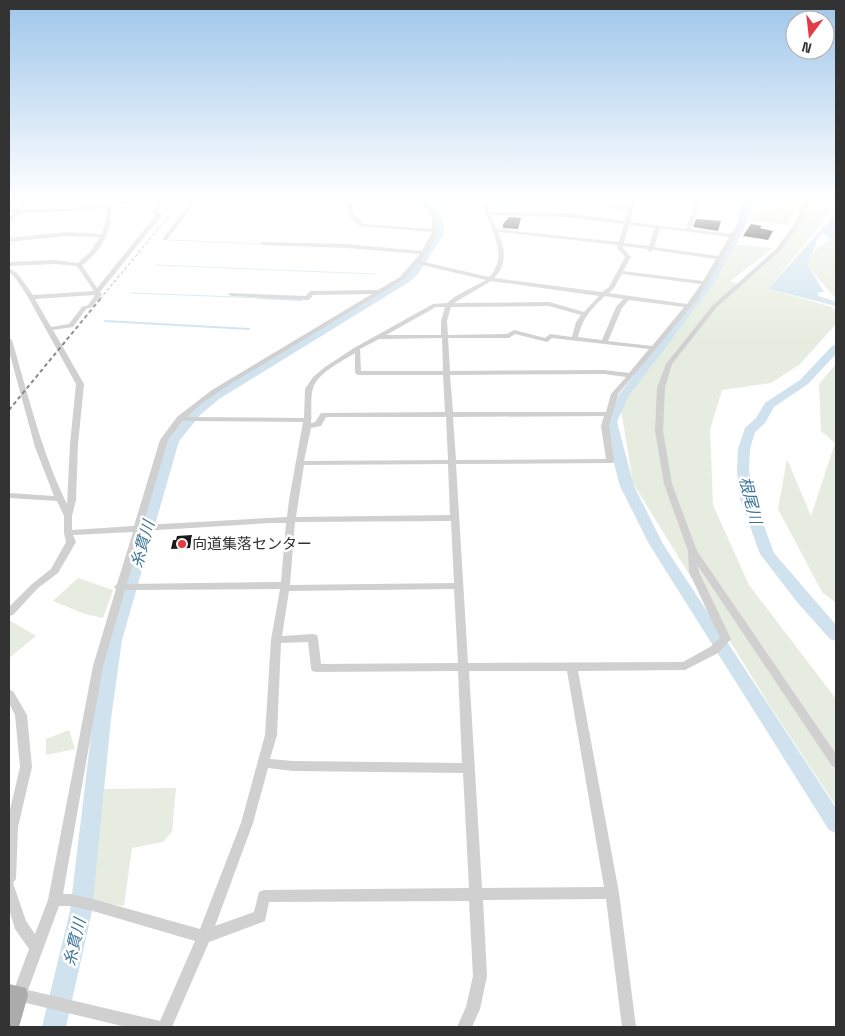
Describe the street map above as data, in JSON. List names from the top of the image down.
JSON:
{
  "water": ["根尾川", "糸貫川"],
  "places": ["向道集落センター"],
  "north": "bottom"
}
